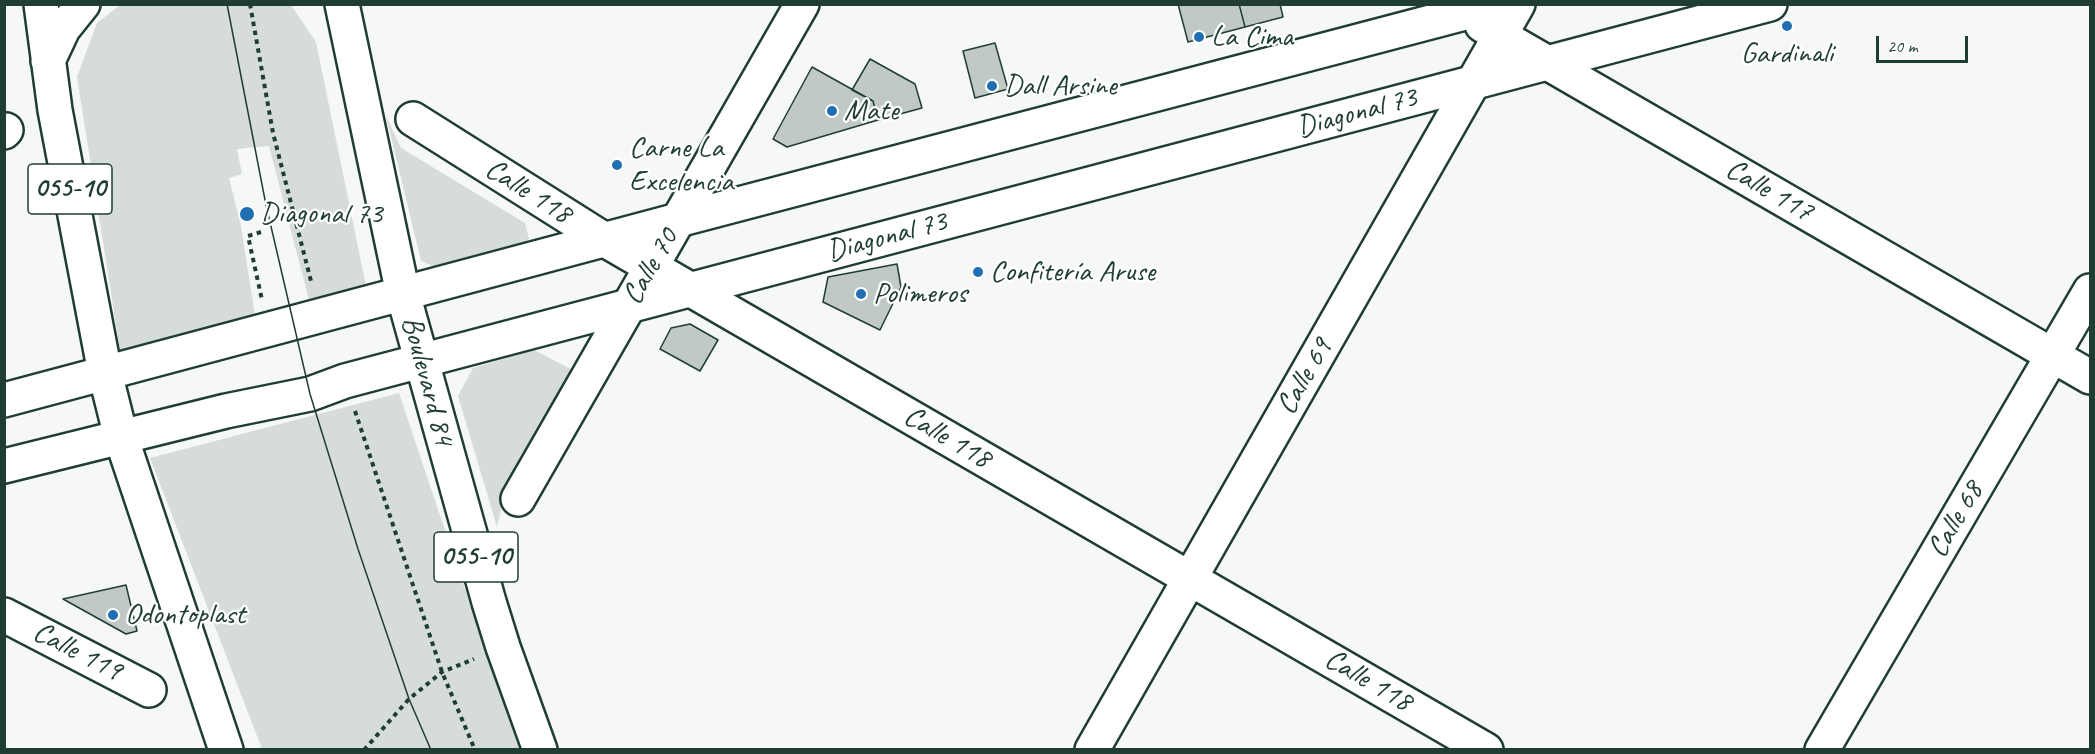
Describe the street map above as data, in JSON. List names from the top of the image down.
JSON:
{
  "streets": {
    "main road": [
      "Diagonal 73",
      "055-10",
      "Calle 117",
      "Calle 118",
      "Calle 70",
      "Calle 69",
      "Boulevard 84",
      "Calle 68",
      "Calle 119"
    ]
  },
  "crossings": [
    ["Diagonal 73", "055-10"],
    ["Diagonal 73", "Calle 117"],
    ["Diagonal 73", "Calle 118"],
    ["Diagonal 73", "Calle 70"],
    ["Diagonal 73", "Calle 69"],
    ["Diagonal 73", "Boulevard 84"],
    ["Calle 117", "Calle 69"],
    ["Calle 117", "Calle 68"],
    ["Calle 118", "Calle 70"],
    ["Calle 118", "Calle 69"]
  ],
  "places": [
    "Gardinali",
    "La Cima",
    "Dall Arsine",
    "Mate",
    "Carne La Excelencia",
    "Diagonal 73",
    "Confitería Aruse",
    "Polimeros",
    "Odontoplast"
  ],
  "scale_bar": "20 m"
}
